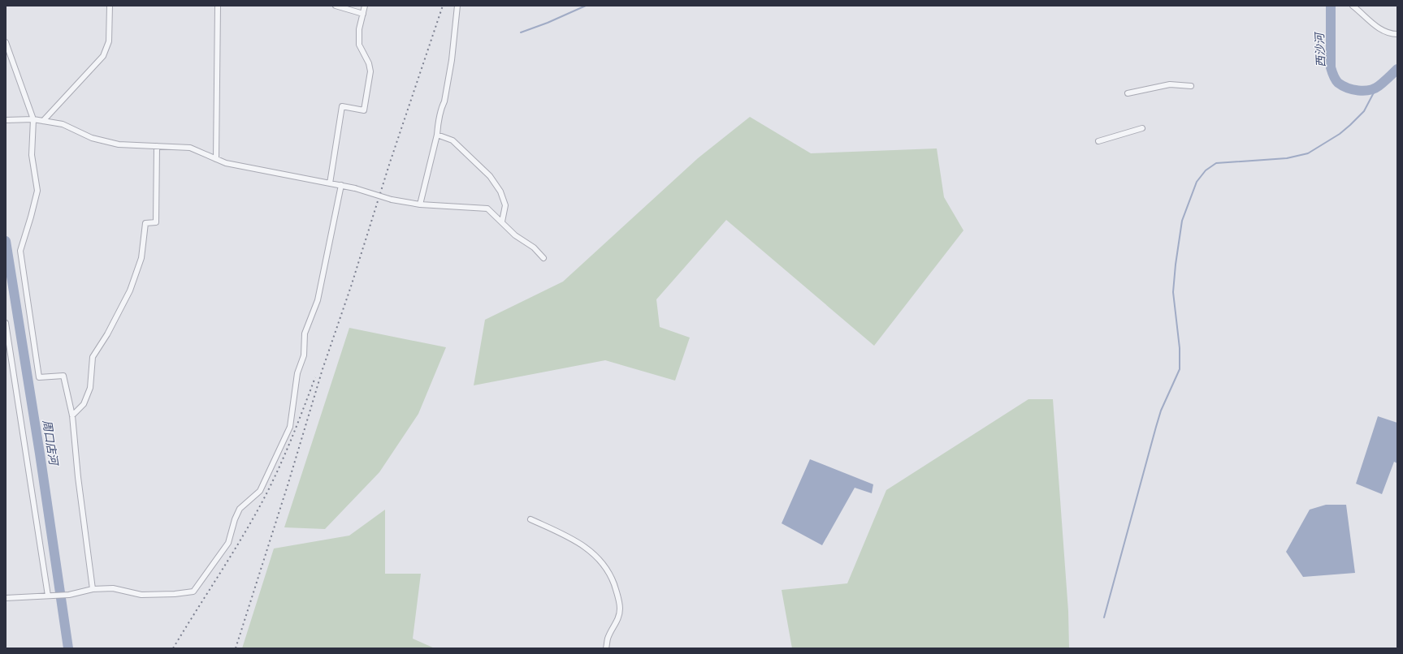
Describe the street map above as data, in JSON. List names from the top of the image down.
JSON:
{
  "water": ["西沙河", "周口店河"]
}
